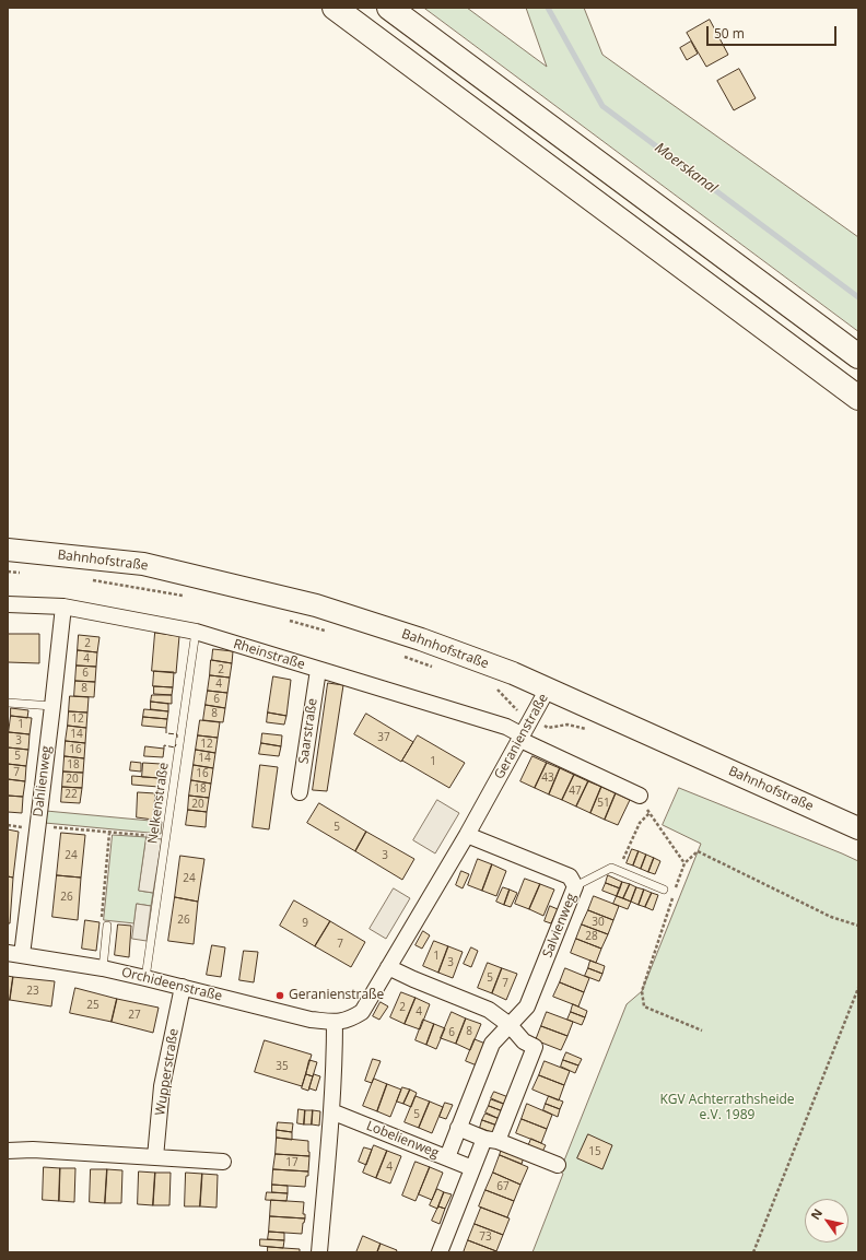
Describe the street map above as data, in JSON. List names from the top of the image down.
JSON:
{
  "streets": {
    "main road": ["Bahnhofstraße"],
    "street": [
      "Rheinstraße",
      "Saarstraße",
      "Geranienstraße",
      "Dahlienweg",
      "Salvienweg",
      "Orchideenstraße",
      "Wupperstraße",
      "Lobelienweg"
    ],
    "lane": ["Nelkenstraße"]
  },
  "crossings": [
    ["Bahnhofstraße", "Geranienstraße"],
    ["Rheinstraße", "Saarstraße"],
    ["Rheinstraße", "Geranienstraße"],
    ["Rheinstraße", "Dahlienweg"],
    ["Rheinstraße", "Nelkenstraße"],
    ["Geranienstraße", "Salvienweg"],
    ["Geranienstraße", "Orchideenstraße"],
    ["Dahlienweg", "Orchideenstraße"],
    ["Nelkenstraße", "Orchideenstraße"],
    ["Salvienweg", "Lobelienweg"],
    ["Orchideenstraße", "Wupperstraße"]
  ],
  "water": ["Moerskanal"],
  "parks": ["KGV Achterrathsheide e.V. 1989"],
  "places": ["Geranienstraße"],
  "house_numbers": [
    "2",
    "4",
    "2",
    "6",
    "4",
    "8",
    "6",
    "8",
    "12",
    "1",
    "14",
    "37",
    "3",
    "12",
    "16",
    "5",
    "14",
    "1",
    "18",
    "7",
    "16",
    "43",
    "20",
    "18",
    "47",
    "22",
    "51",
    "20",
    "5",
    "24",
    "3",
    "24",
    "26",
    "26",
    "30",
    "9",
    "28",
    "7",
    "1",
    "3",
    "5",
    "7",
    "23",
    "25",
    "2",
    "4",
    "27",
    "8",
    "6",
    "35",
    "5",
    "15",
    "17",
    "4",
    "67",
    "73"
  ],
  "scale_bar": "50 m",
  "north": "top left"
}
